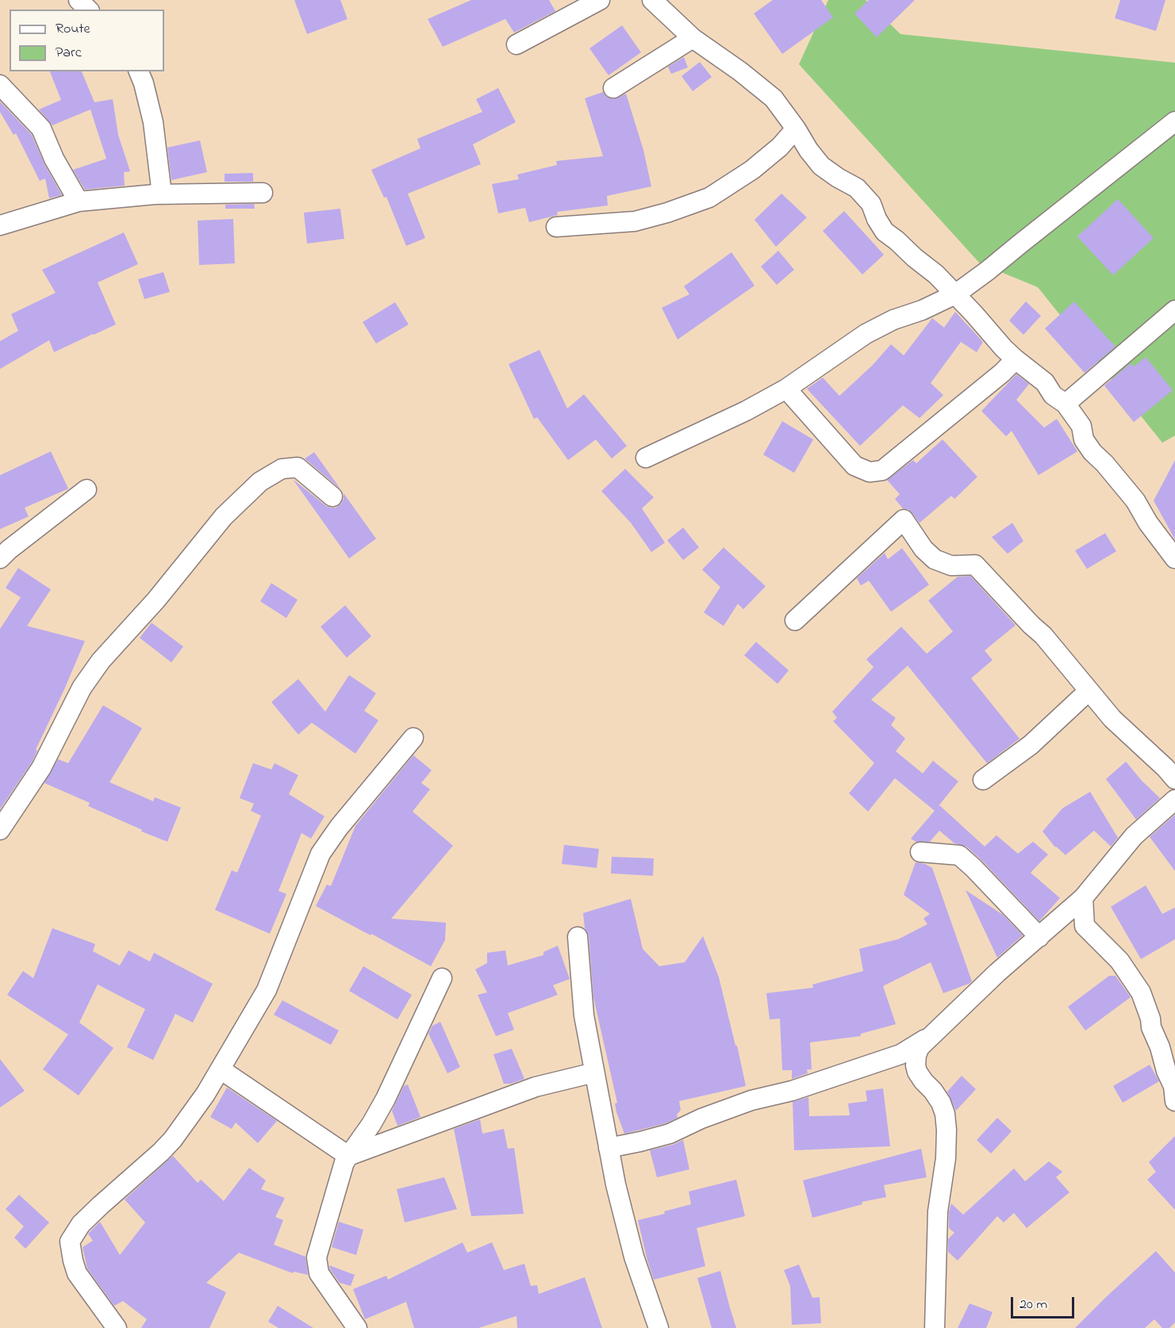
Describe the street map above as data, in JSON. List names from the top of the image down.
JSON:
{
  "legend": ["Route", "Parc"],
  "scale_bar": "20 m"
}
